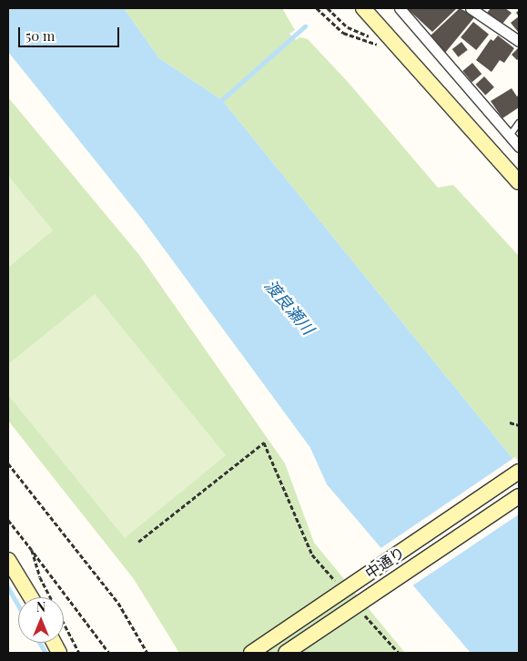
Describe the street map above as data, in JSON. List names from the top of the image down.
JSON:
{
  "streets": {
    "street": ["中通り"]
  },
  "water": ["渡良瀬川"],
  "scale_bar": "50 m",
  "north": "top"
}
